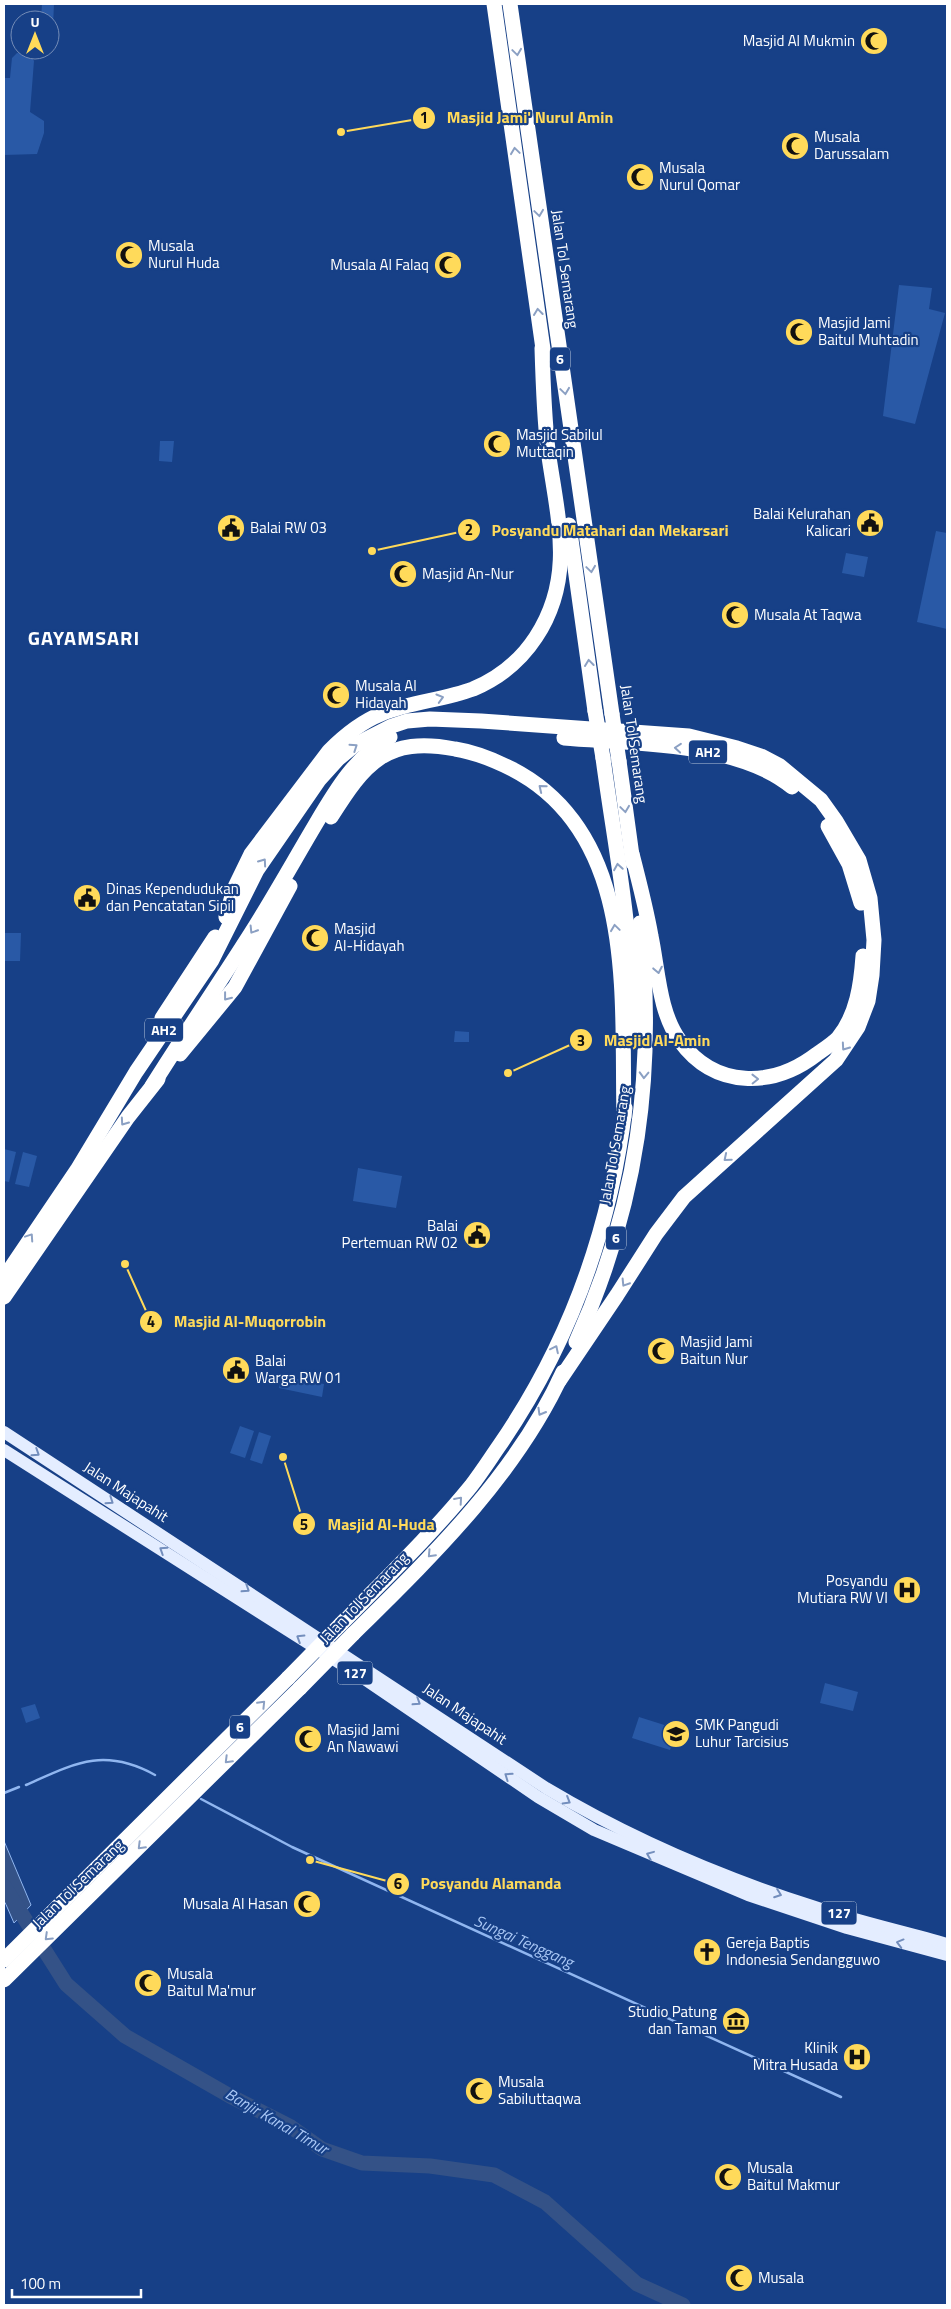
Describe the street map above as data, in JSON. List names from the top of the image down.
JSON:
{
  "streets": {
    "highway": ["Jalan Tol Semarang", "6", "AH2"],
    "main road": ["Jalan Majapahit", "127"]
  },
  "crossings": [
    ["Jalan Tol Semarang", "AH2"]
  ],
  "districts": ["GAYAMSARI"],
  "water": ["Sungai Tenggang", "Banjir Kanal Timur"],
  "places": {
    "mosque": [
      "Masjid Al Mukmin",
      "Musala Darussalam",
      "Musala Nurul Qomar",
      "Musala Nurul Huda",
      "Musala Al Falaq",
      "Masjid Jami Baitul Muhtadin",
      "Masjid Sabilul Muttaqin",
      "Masjid An-Nur",
      "Musala At Taqwa",
      "Musala Al Hidayah",
      "Masjid Al-Hidayah",
      "Masjid Jami Baitun Nur",
      "Masjid Jami An Nawawi",
      "Musala Al Hasan",
      "Musala Baitul Ma'mur",
      "Musala Sabiluttaqwa",
      "Musala Baitul Makmur",
      "Musala"
    ],
    "other": [
      "Masjid Jami' Nurul Amin",
      "Posyandu Matahari dan Mekarsari",
      "Masjid Al-Amin",
      "Masjid Al-Muqorrobin",
      "Masjid Al-Huda",
      "Posyandu Alamanda"
    ],
    "public building": [
      "Balai Kelurahan Kalicari",
      "Balai RW 03",
      "Dinas Kependudukan dan Pencatatan Sipil",
      "Balai Pertemuan RW 02",
      "Balai Warga RW 01"
    ],
    "hospital": ["Posyandu Mutiara RW VI", "Klinik Mitra Husada"],
    "school or university": ["SMK Pangudi Luhur Tarcisius"],
    "church": ["Gereja Baptis Indonesia Sendangguwo"],
    "museum": ["Studio Patung dan Taman"]
  },
  "scale_bar": "100 m",
  "north": "top"
}
